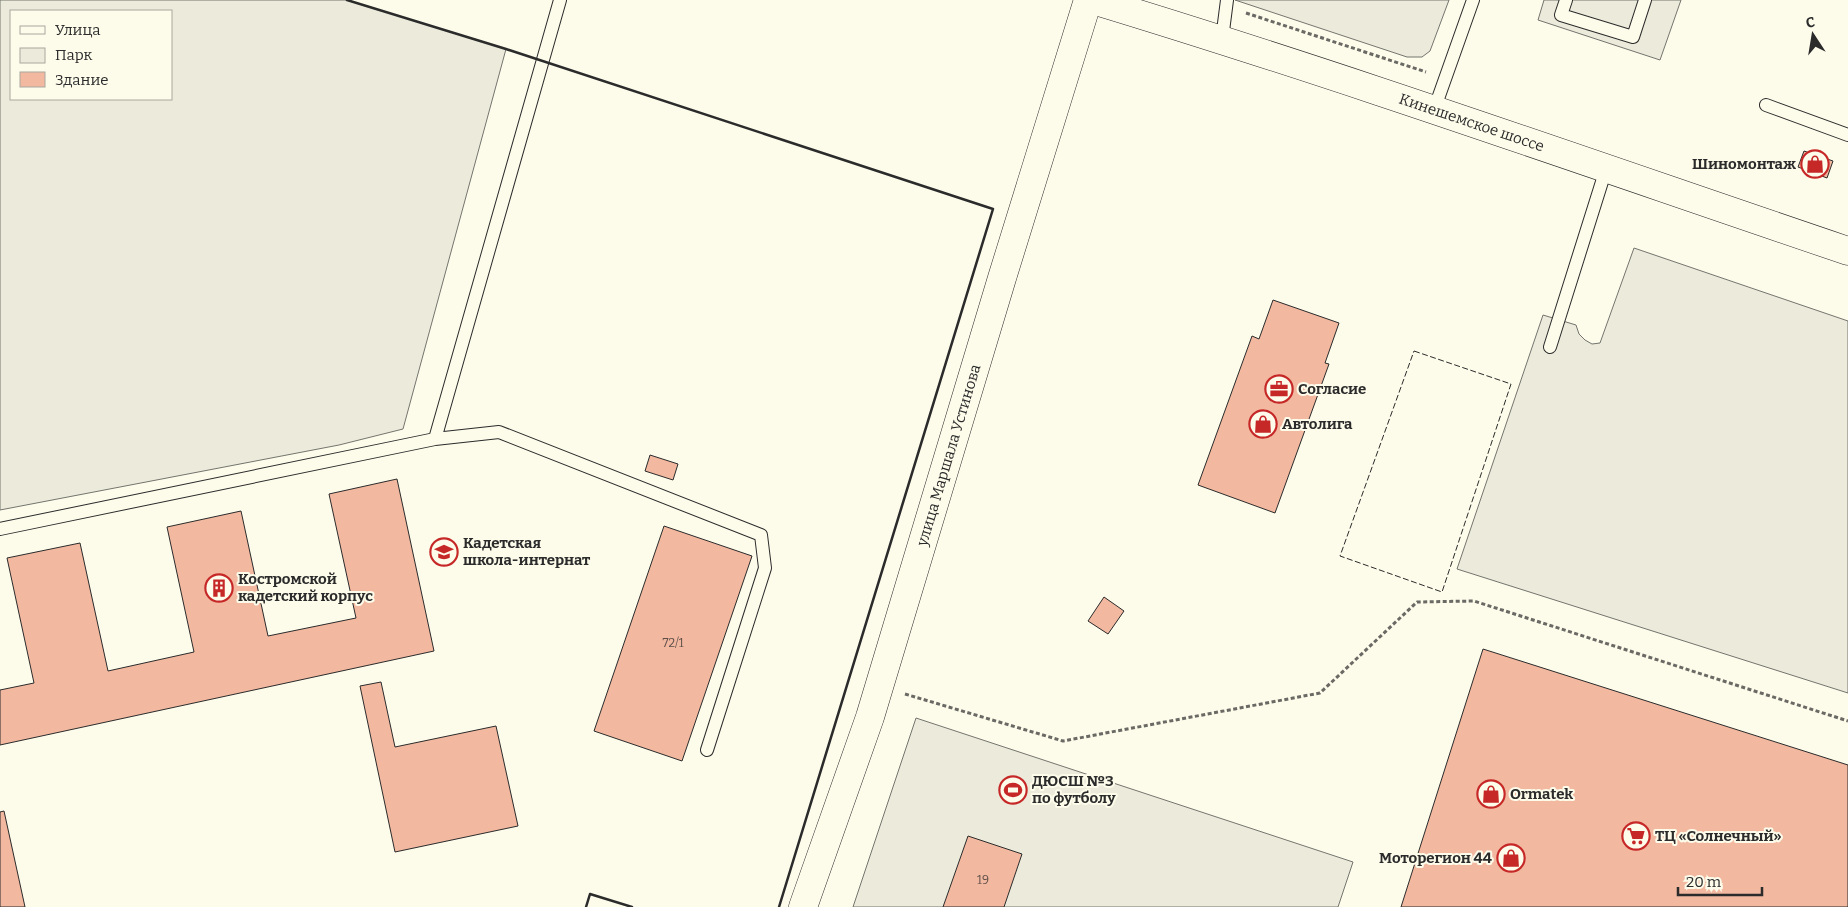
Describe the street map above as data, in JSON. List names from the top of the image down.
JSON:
{
  "streets": {
    "street": ["Кинешемское шоссе", "улица Маршала Устинова"]
  },
  "places": {
    "shop": [
      "Шиномонтаж",
      "Автолига",
      "Ormatek",
      "Моторегион 44"
    ],
    "office": ["Согласие"],
    "school or university": ["Кадетская школа-интернат"],
    "building": ["Костромской кадетский корпус"],
    "sports": ["ДЮСШ №3 по футболу"],
    "supermarket": ["ТЦ «Солнечный»"]
  },
  "house_numbers": ["72/1", "19"],
  "legend": ["Улица", "Парк", "Здание"],
  "scale_bar": "20 m",
  "north": "top"
}
